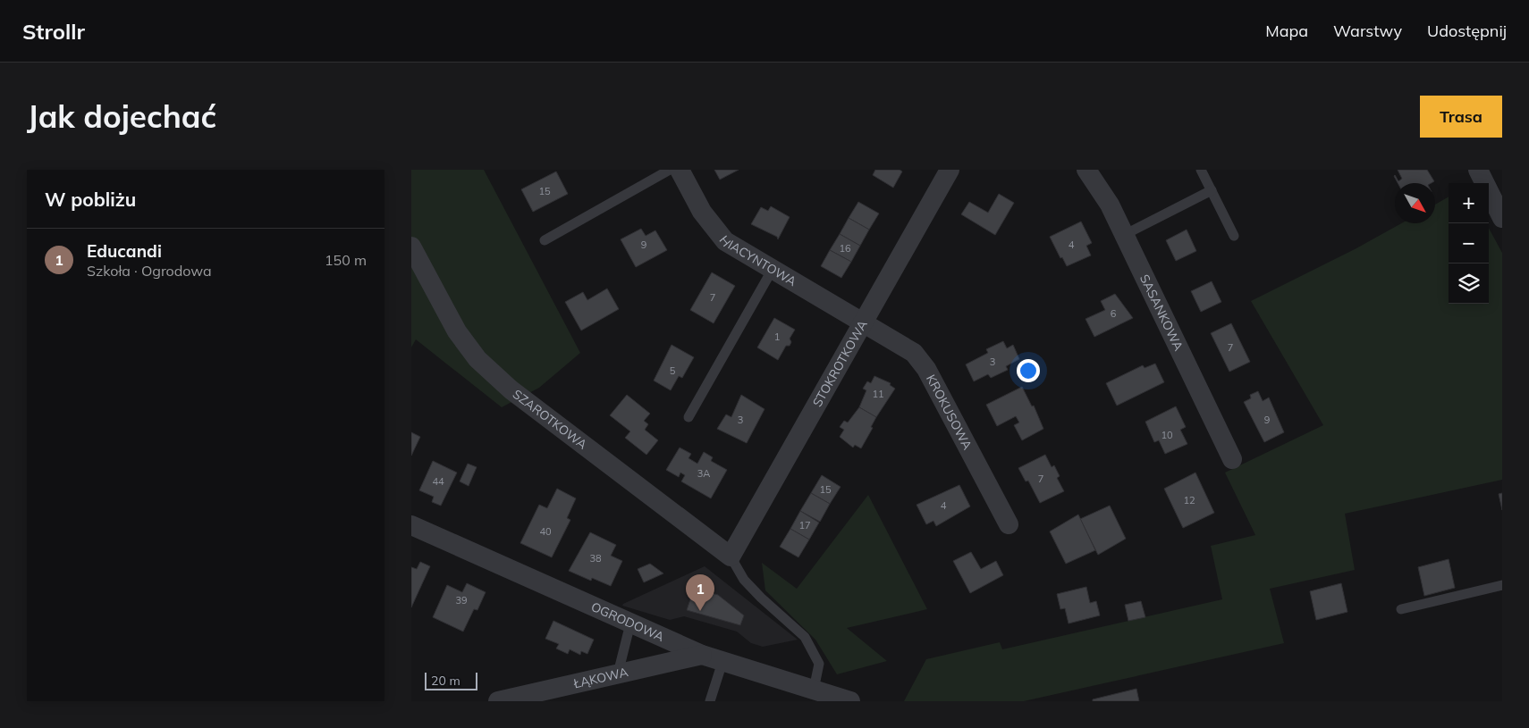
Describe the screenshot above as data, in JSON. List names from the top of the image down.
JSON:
{
  "streets": {
    "street": [
      "HIACYNTOWA",
      "SASANKOWA",
      "STOKROTKOWA",
      "KROKUSOWA",
      "SZAROTKOWA",
      "OGRODOWA",
      "ŁĄKOWA"
    ]
  },
  "crossings": [
    ["HIACYNTOWA", "STOKROTKOWA"],
    ["HIACYNTOWA", "KROKUSOWA"],
    ["STOKROTKOWA", "KROKUSOWA"],
    ["STOKROTKOWA", "SZAROTKOWA"],
    ["OGRODOWA", "ŁĄKOWA"]
  ],
  "house_numbers": [
    "15",
    "9",
    "4",
    "16",
    "7",
    "6",
    "1",
    "7",
    "3",
    "5",
    "11",
    "3",
    "9",
    "10",
    "3A",
    "7",
    "44",
    "15",
    "12",
    "4",
    "17",
    "40",
    "38",
    "39"
  ],
  "scale_bar": "20 m",
  "north": "bottom right",
  "page": {
    "header": "Strollr",
    "nav": ["Mapa", "Warstwy", "Udostępnij"],
    "buttons": "Trasa",
    "title": "Jak dojechać",
    "heading": "W pobliżu",
    "map_buttons": ["+", "−"],
    "list": [
      {
        "mark": "1",
        "name": "Educandi",
        "note": "Szkoła · Ogrodowa",
        "value": "150 m"
      }
    ],
    "pins": "1",
    "scale": "20 m"
  }
}
